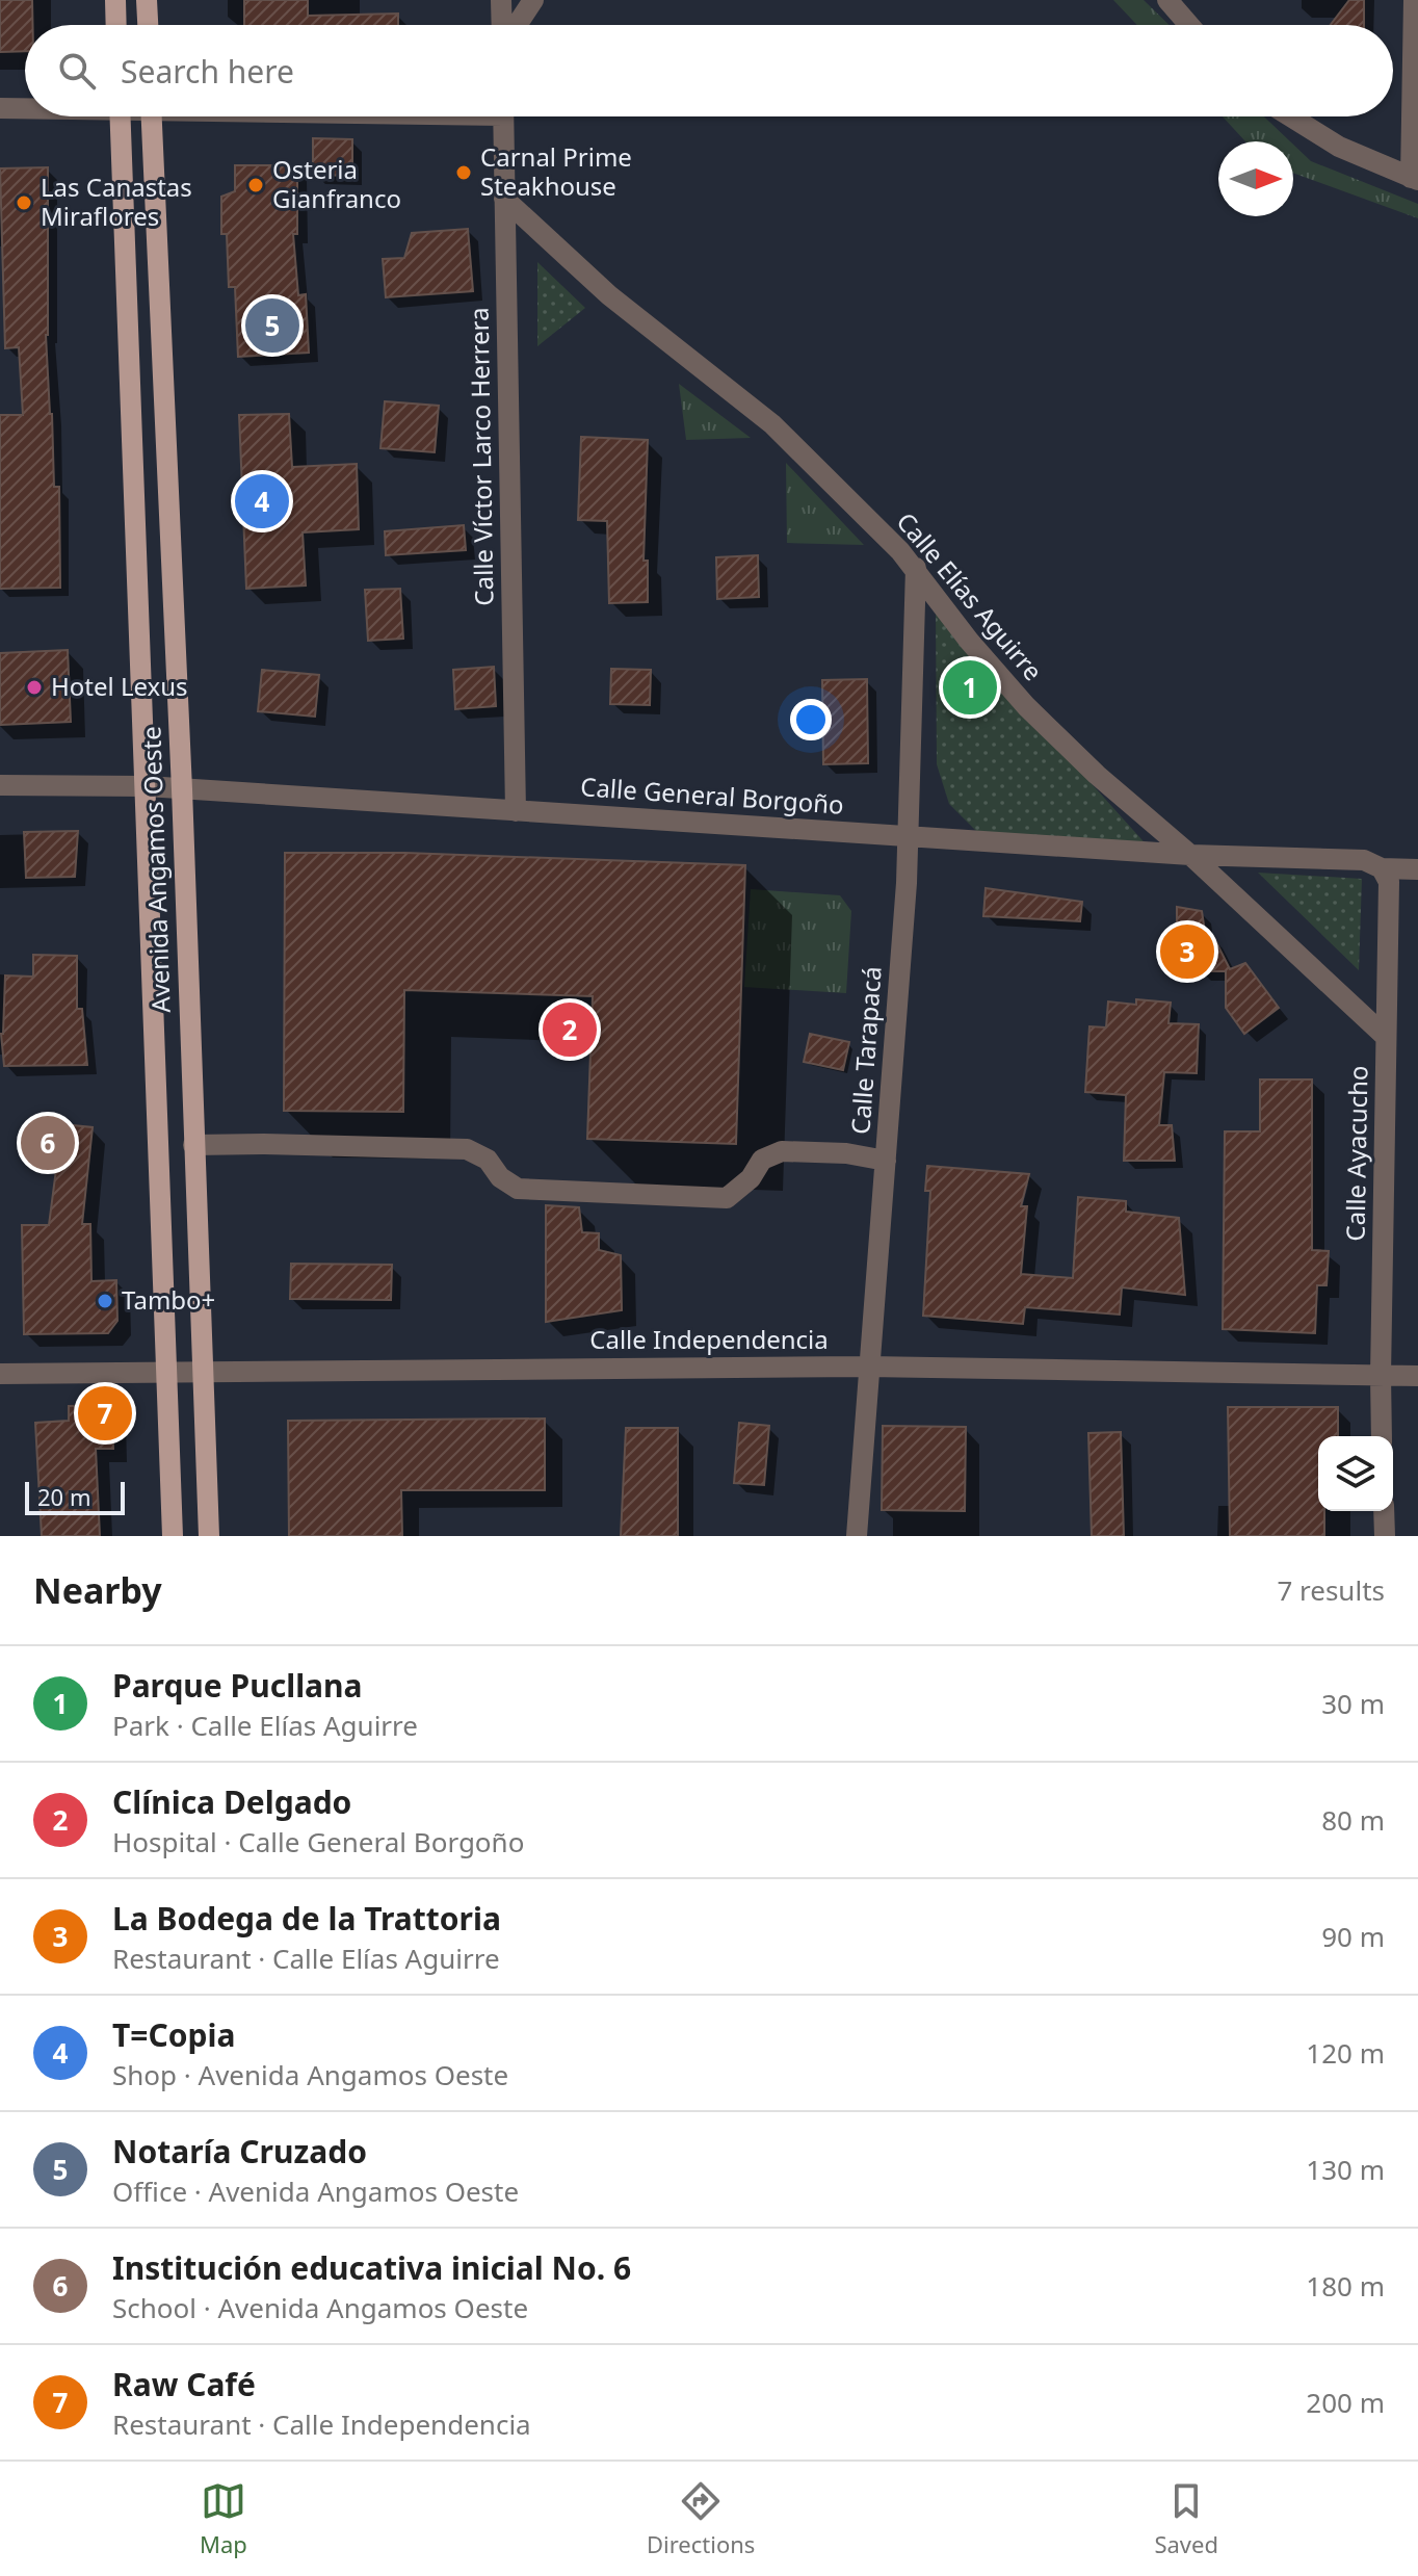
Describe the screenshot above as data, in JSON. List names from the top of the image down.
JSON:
{
  "streets": {
    "main road": ["Avenida Angamos Oeste"],
    "street": [
      "Calle Víctor Larco Herrera",
      "Calle Elías Aguirre",
      "Calle General Borgoño",
      "Calle Tarapacá",
      "Calle Ayacucho",
      "Calle Independencia"
    ]
  },
  "crossings": [
    ["Calle Víctor Larco Herrera", "Calle Elías Aguirre"],
    ["Calle Víctor Larco Herrera", "Calle General Borgoño"],
    ["Calle Elías Aguirre", "Calle General Borgoño"],
    ["Calle Elías Aguirre", "Calle Tarapacá"],
    ["Calle Elías Aguirre", "Calle Ayacucho"],
    ["Calle General Borgoño", "Avenida Angamos Oeste"],
    ["Calle General Borgoño", "Calle Tarapacá"],
    ["Calle General Borgoño", "Calle Ayacucho"],
    ["Avenida Angamos Oeste", "Calle Independencia"],
    ["Calle Tarapacá", "Calle Independencia"],
    ["Calle Ayacucho", "Calle Independencia"]
  ],
  "places": [
    "Carnal Prime Steakhouse",
    "Osteria Gianfranco",
    "Las Canastas Miraflores",
    "Hotel Lexus",
    "Tambo+"
  ],
  "scale_bar": "20 m",
  "north": "right",
  "page": {
    "search": "Search here",
    "pins": [
      "5",
      "4",
      "1",
      "3",
      "2",
      "6",
      "7"
    ],
    "scale": "20 m",
    "heading": ["Nearby", "7 results"],
    "list": [
      {
        "mark": "1",
        "name": "Parque Pucllana",
        "note": "Park · Calle Elías Aguirre",
        "value": "30 m"
      },
      {
        "mark": "2",
        "name": "Clínica Delgado",
        "note": "Hospital · Calle General Borgoño",
        "value": "80 m"
      },
      {
        "mark": "3",
        "name": "La Bodega de la Trattoria",
        "note": "Restaurant · Calle Elías Aguirre",
        "value": "90 m"
      },
      {
        "mark": "4",
        "name": "T=Copia",
        "note": "Shop · Avenida Angamos Oeste",
        "value": "120 m"
      },
      {
        "mark": "5",
        "name": "Notaría Cruzado",
        "note": "Office · Avenida Angamos Oeste",
        "value": "130 m"
      },
      {
        "mark": "6",
        "name": "Institución educativa inicial No. 6",
        "note": "School · Avenida Angamos Oeste",
        "value": "180 m"
      },
      {
        "mark": "7",
        "name": "Raw Café",
        "note": "Restaurant · Calle Independencia",
        "value": "200 m"
      }
    ],
    "nav": ["Map", "Directions", "Saved"]
  }
}
